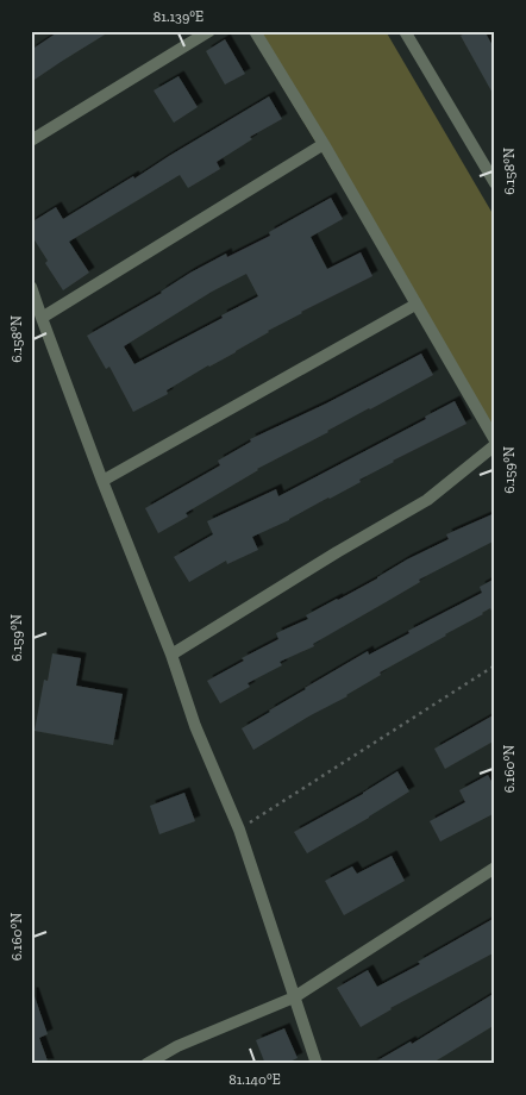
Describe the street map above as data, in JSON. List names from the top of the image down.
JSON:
{
  "coordinates": [
    "81.139°E",
    "6.158°N",
    "6.159°N",
    "6.160°N",
    "81.140°E"
  ]
}
